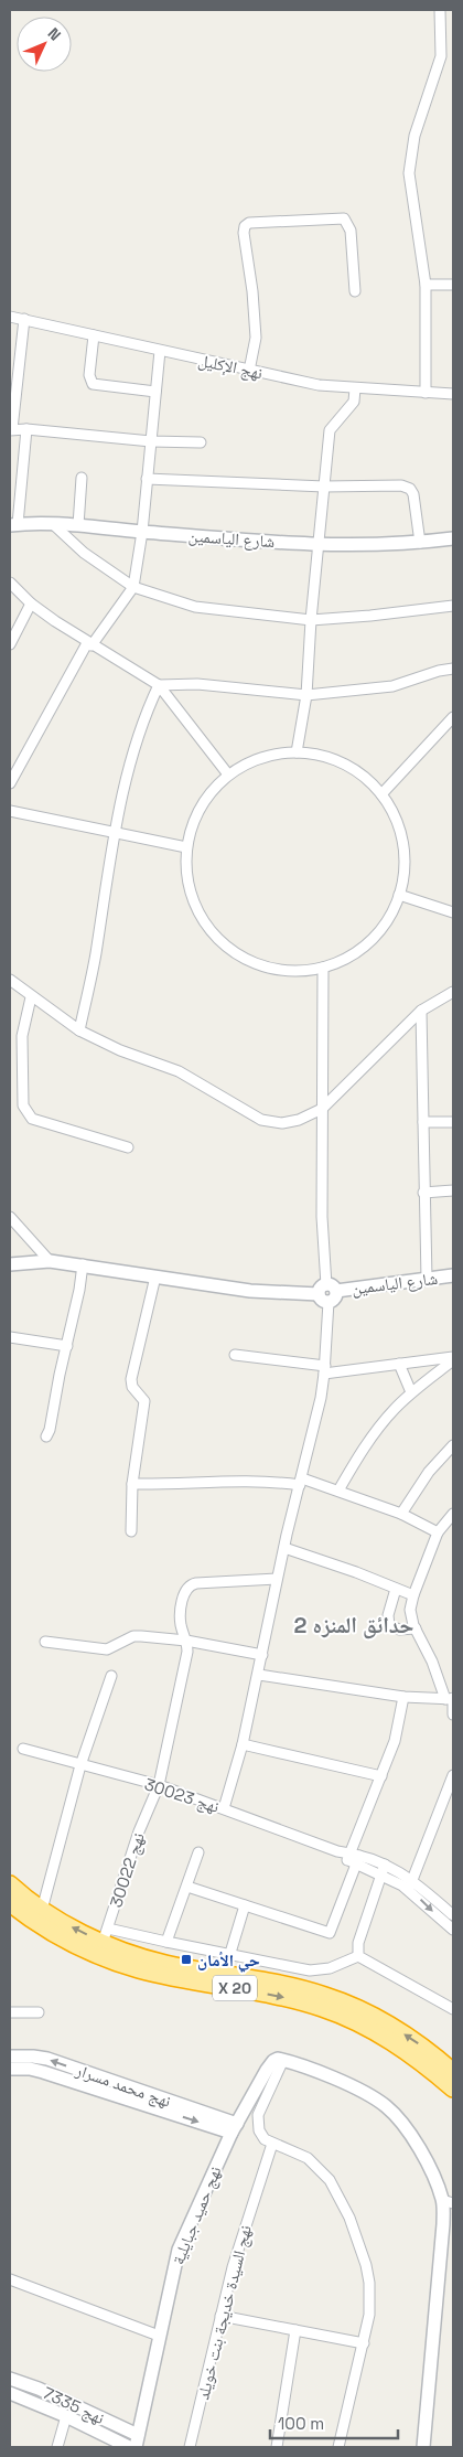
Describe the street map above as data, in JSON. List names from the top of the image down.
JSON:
{
  "streets": {
    "highway": ["X 20"],
    "street": [
      "نهج الإكليل",
      "شارع الياسمين",
      "نهج 30023",
      "نهج 30022",
      "نهج محمد مسرار",
      "نهج حميد جبايلية",
      "نهج السيدة خديجة بنت خويلد",
      "نهج 7335"
    ]
  },
  "crossings": [
    ["نهج 30023", "نهج 30022"],
    ["نهج 30022", "X 20"],
    ["نهج محمد مسرار", "نهج حميد جبايلية"],
    ["نهج حميد جبايلية", "نهج 7335"]
  ],
  "districts": ["حدائق المنزه 2"],
  "places": {
    "transit": ["حي الأمان"]
  },
  "scale_bar": "100 m",
  "north": "top right"
}
